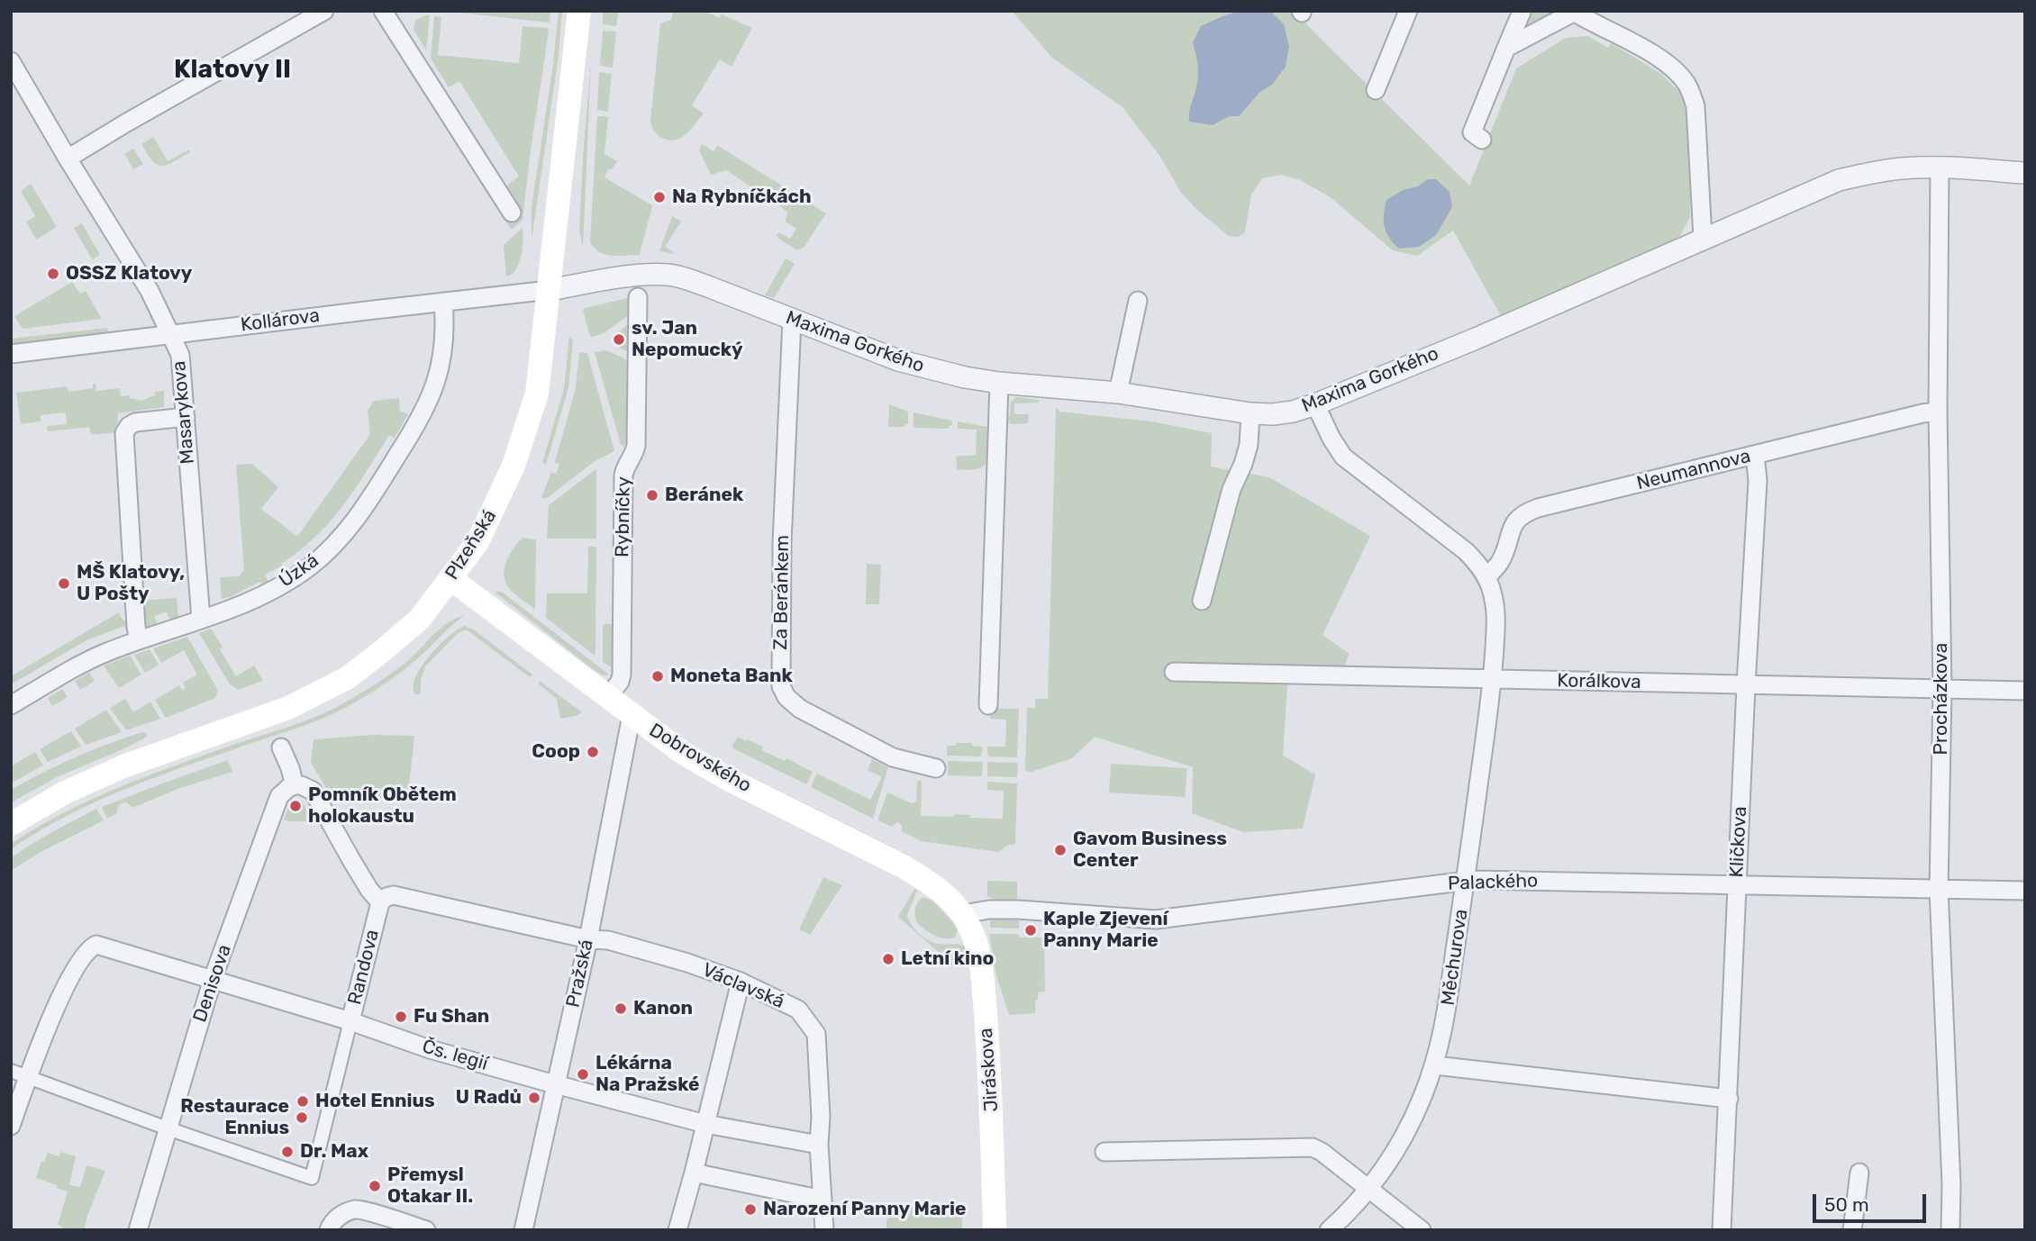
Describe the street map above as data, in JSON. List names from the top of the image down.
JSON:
{
  "streets": {
    "main road": ["Plzeňská", "Dobrovského", "Jiráskova"],
    "street": [
      "Kollárova",
      "Maxima Gorkého",
      "Masarykova",
      "Neumannova",
      "Rybníčky",
      "Úzká",
      "Za Beránkem",
      "Korálkova",
      "Procházkova",
      "Kličkova",
      "Palackého",
      "Měchurova",
      "Randova",
      "Pražská",
      "Denisova",
      "Václavská",
      "Čs. legií"
    ]
  },
  "crossings": [
    ["Kollárova", "Maxima Gorkého"],
    ["Kollárova", "Masarykova"],
    ["Kollárova", "Plzeňská"],
    ["Kollárova", "Úzká"],
    ["Maxima Gorkého", "Plzeňská"],
    ["Maxima Gorkého", "Za Beránkem"],
    ["Maxima Gorkého", "Procházkova"],
    ["Masarykova", "Úzká"],
    ["Neumannova", "Procházkova"],
    ["Neumannova", "Kličkova"],
    ["Neumannova", "Měchurova"],
    ["Rybníčky", "Dobrovského"],
    ["Plzeňská", "Dobrovského"],
    ["Korálkova", "Procházkova"],
    ["Korálkova", "Kličkova"],
    ["Korálkova", "Měchurova"],
    ["Procházkova", "Palackého"],
    ["Dobrovského", "Palackého"],
    ["Dobrovského", "Pražská"],
    ["Dobrovského", "Jiráskova"],
    ["Kličkova", "Palackého"],
    ["Palackého", "Měchurova"],
    ["Palackého", "Jiráskova"],
    ["Randova", "Denisova"],
    ["Randova", "Václavská"],
    ["Randova", "Čs. legií"],
    ["Pražská", "Václavská"],
    ["Pražská", "Čs. legií"],
    ["Denisova", "Čs. legií"],
    ["Václavská", "Čs. legií"]
  ],
  "districts": ["Klatovy II"],
  "places": [
    "Na Rybníčkách",
    "OSSZ Klatovy",
    "sv. Jan Nepomucký",
    "Beránek",
    "MŠ Klatovy, U Pošty",
    "Moneta Bank",
    "Coop",
    "Pomník Obětem holokaustu",
    "Gavom Business Center",
    "Kaple Zjevení Panny Marie",
    "Letní kino",
    "Kanon",
    "Fu Shan",
    "Lékárna Na Pražské",
    "U Radů",
    "Hotel Ennius",
    "Restaurace Ennius",
    "Dr. Max",
    "Přemysl Otakar II.",
    "Narození Panny Marie"
  ],
  "scale_bar": "50 m"
}
